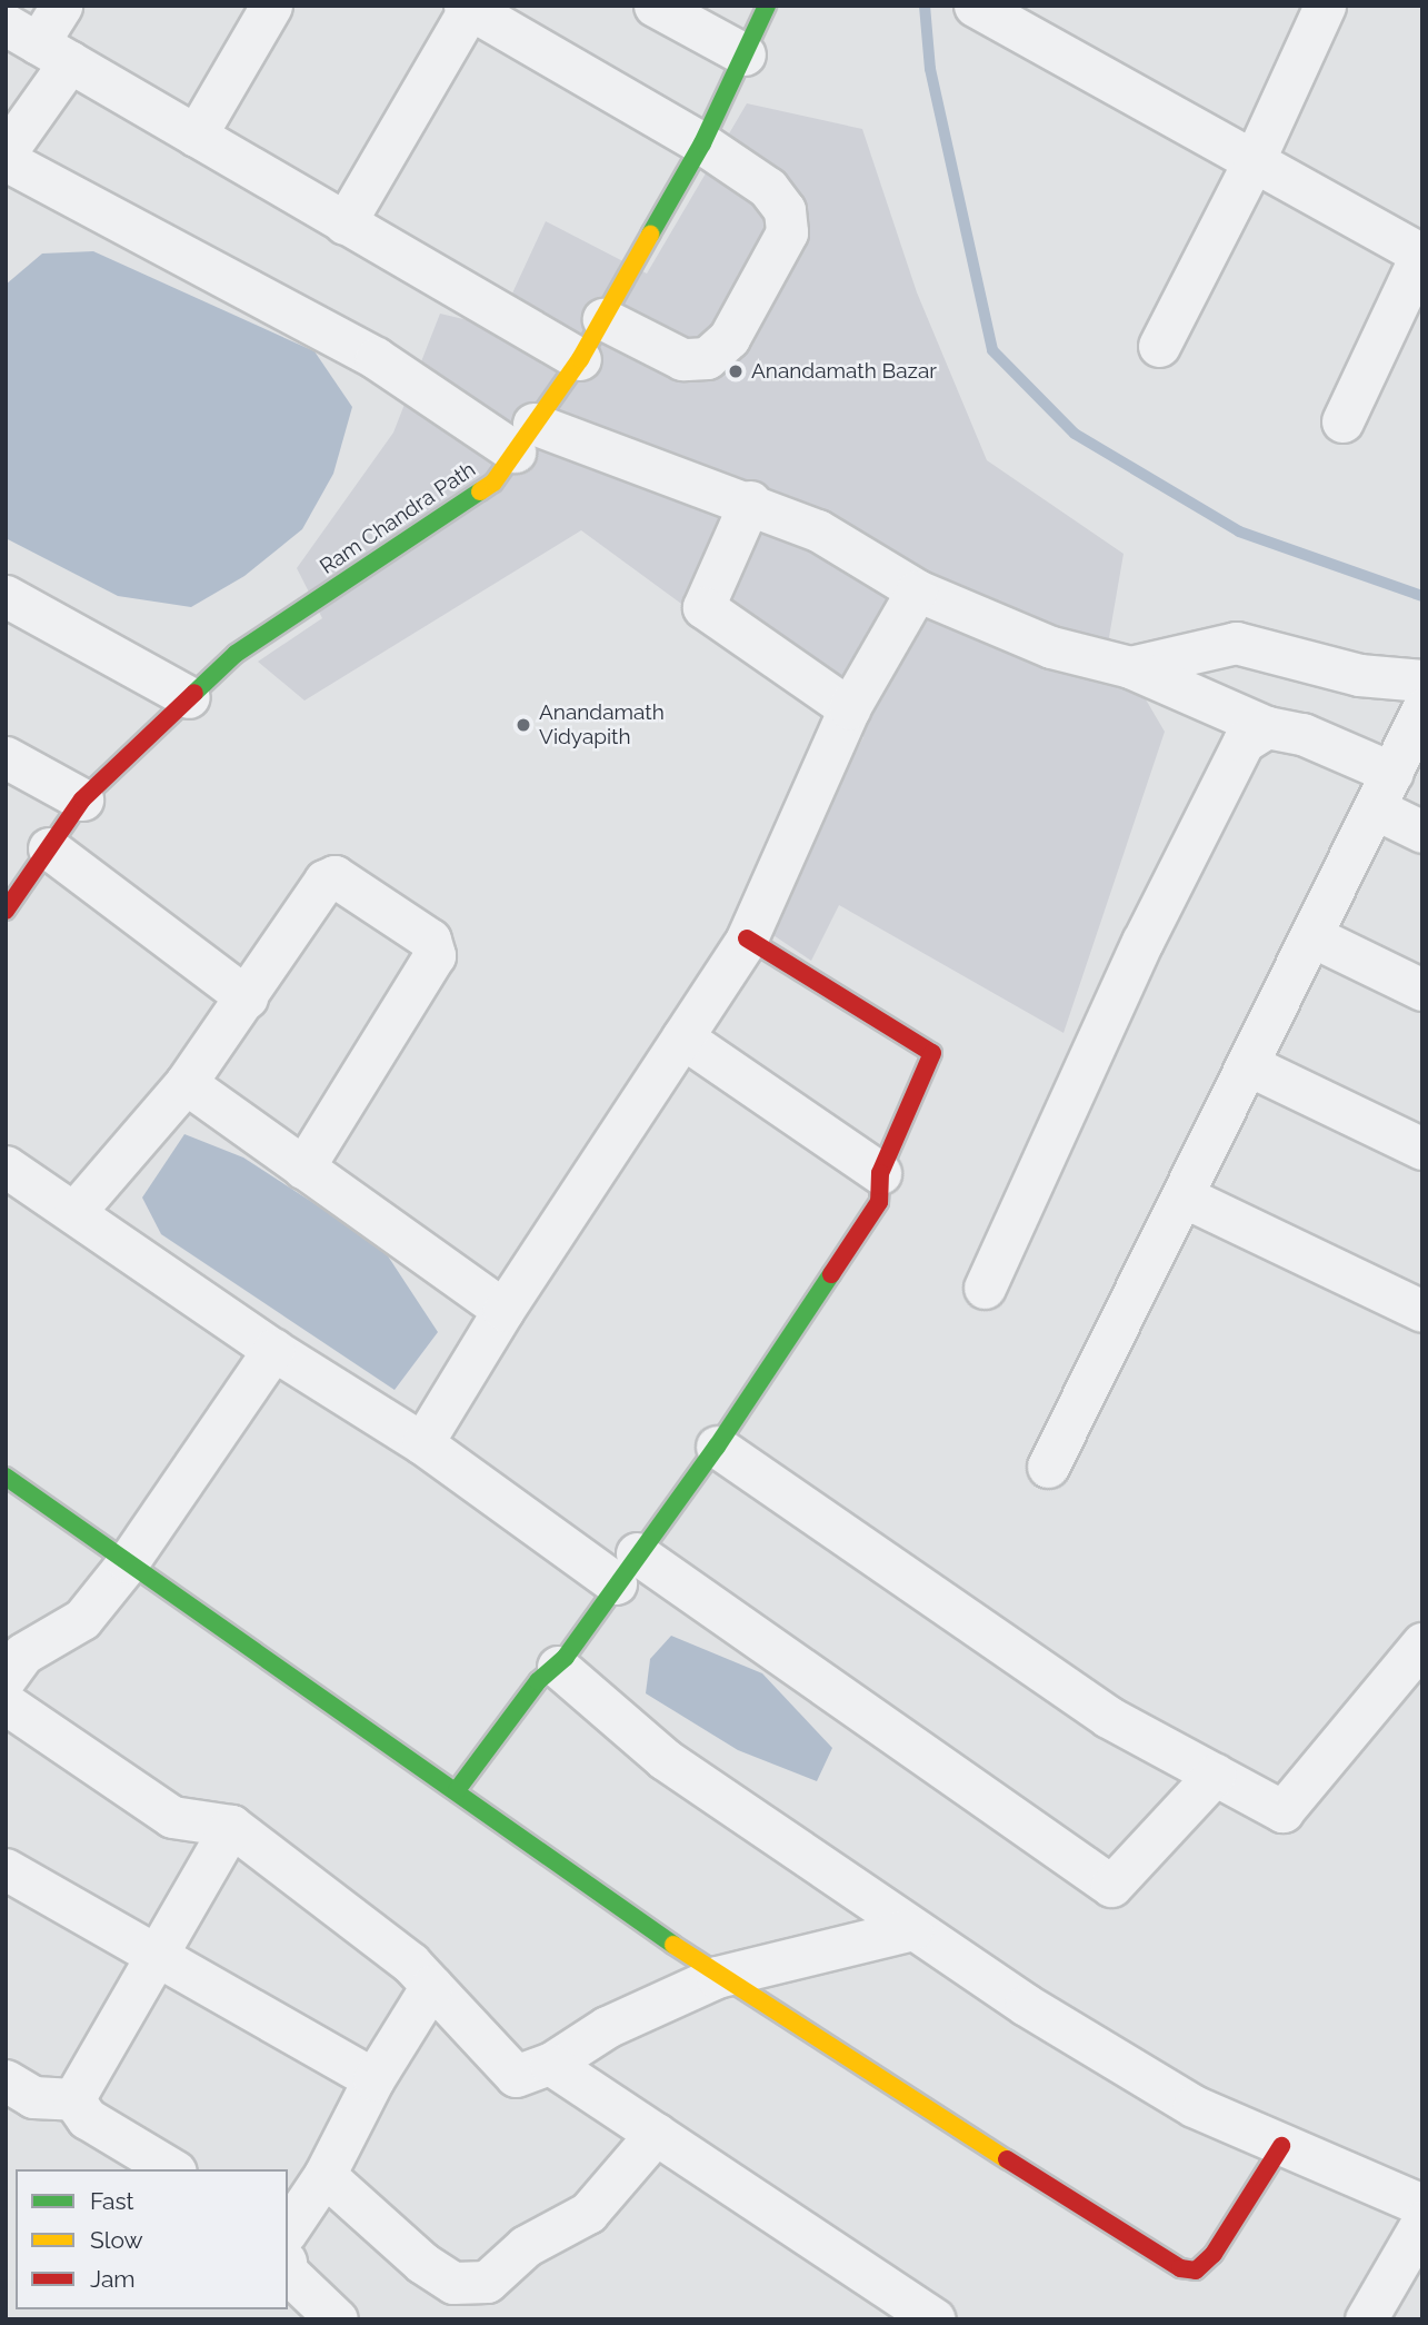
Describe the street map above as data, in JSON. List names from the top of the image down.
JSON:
{
  "streets": {
    "street": ["Ram Chandra Path"]
  },
  "places": ["Anandamath Bazar", "Anandamath Vidyapith"],
  "legend": ["Fast", "Slow", "Jam"]
}
